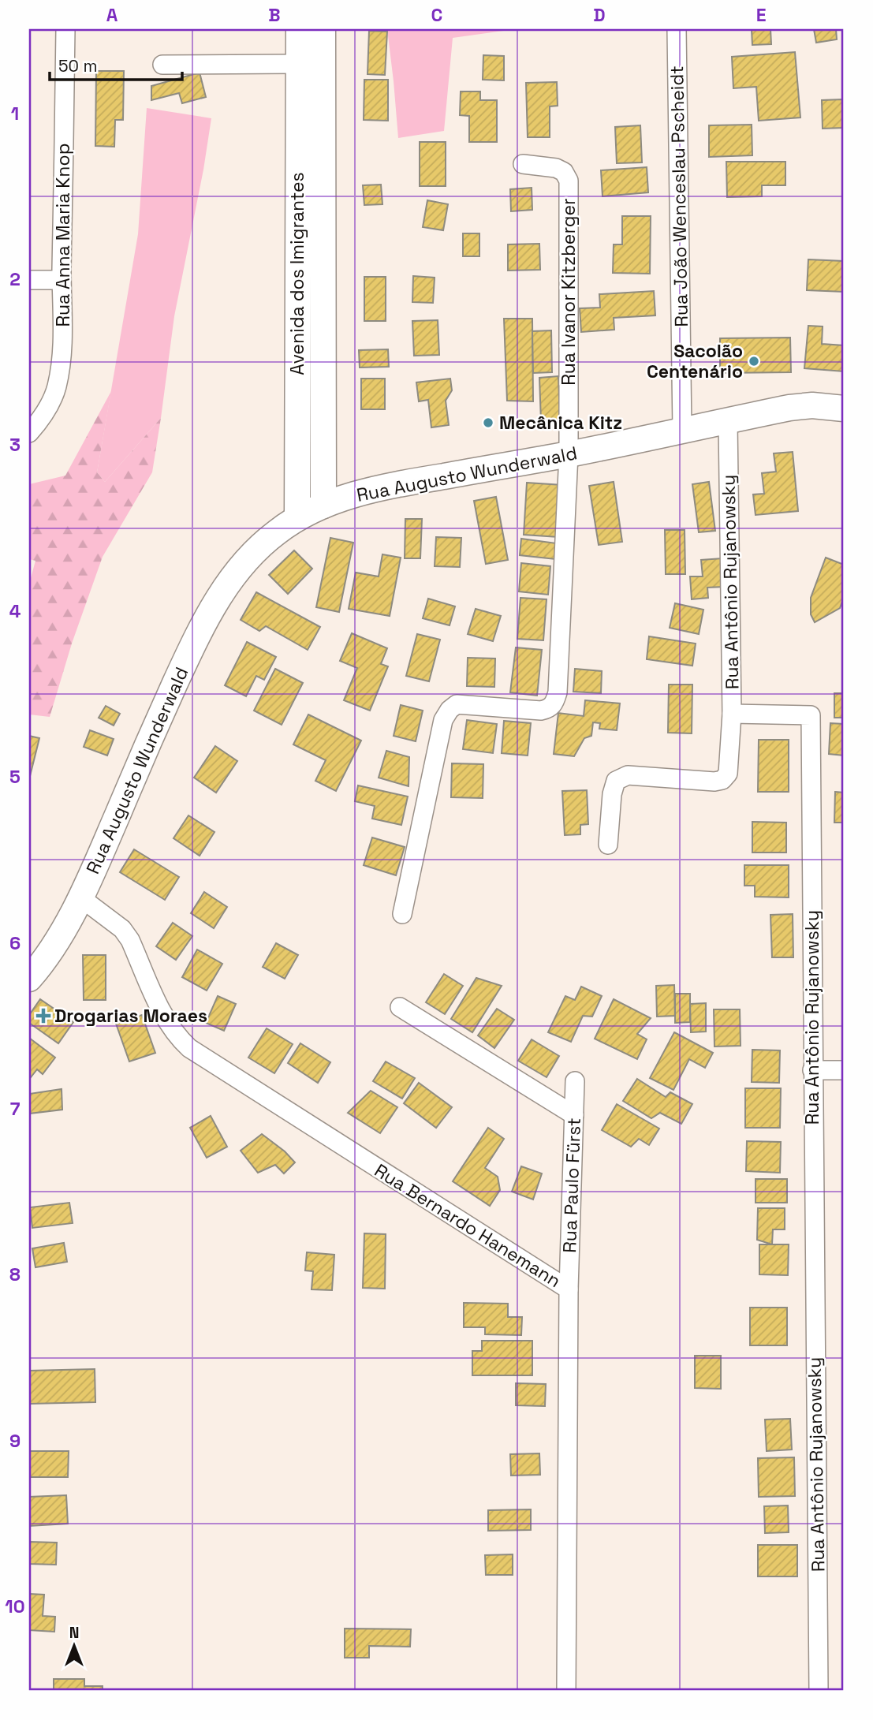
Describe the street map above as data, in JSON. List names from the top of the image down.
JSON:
{
  "streets": {
    "main road": ["Avenida dos Imigrantes", "Rua Augusto Wunderwald"],
    "street": [
      "Rua João Wenceslau Pscheidt",
      "Rua Anna Maria Knop",
      "Rua Ivanor Kitzberger",
      "Rua Antônio Rujanowsky",
      "Rua Paulo Fürst",
      "Rua Bernardo Hanemann"
    ]
  },
  "crossings": [
    ["Rua João Wenceslau Pscheidt", "Rua Augusto Wunderwald"],
    ["Avenida dos Imigrantes", "Rua Augusto Wunderwald"],
    ["Rua Ivanor Kitzberger", "Rua Augusto Wunderwald"],
    ["Rua Augusto Wunderwald", "Rua Antônio Rujanowsky"],
    ["Rua Augusto Wunderwald", "Rua Bernardo Hanemann"],
    ["Rua Paulo Fürst", "Rua Bernardo Hanemann"]
  ],
  "places": {
    "other": ["Sacolão Centenário", "Mecânica Kitz"],
    "health": ["Drogarias Moraes"]
  },
  "scale_bar": "50 m",
  "north": "top",
  "grid": {
    "columns": [
      "A",
      "B",
      "C",
      "D",
      "E"
    ],
    "rows": [
      "1",
      "2",
      "3",
      "4",
      "5",
      "6",
      "7",
      "8",
      "9",
      "10"
    ]
  }
}
